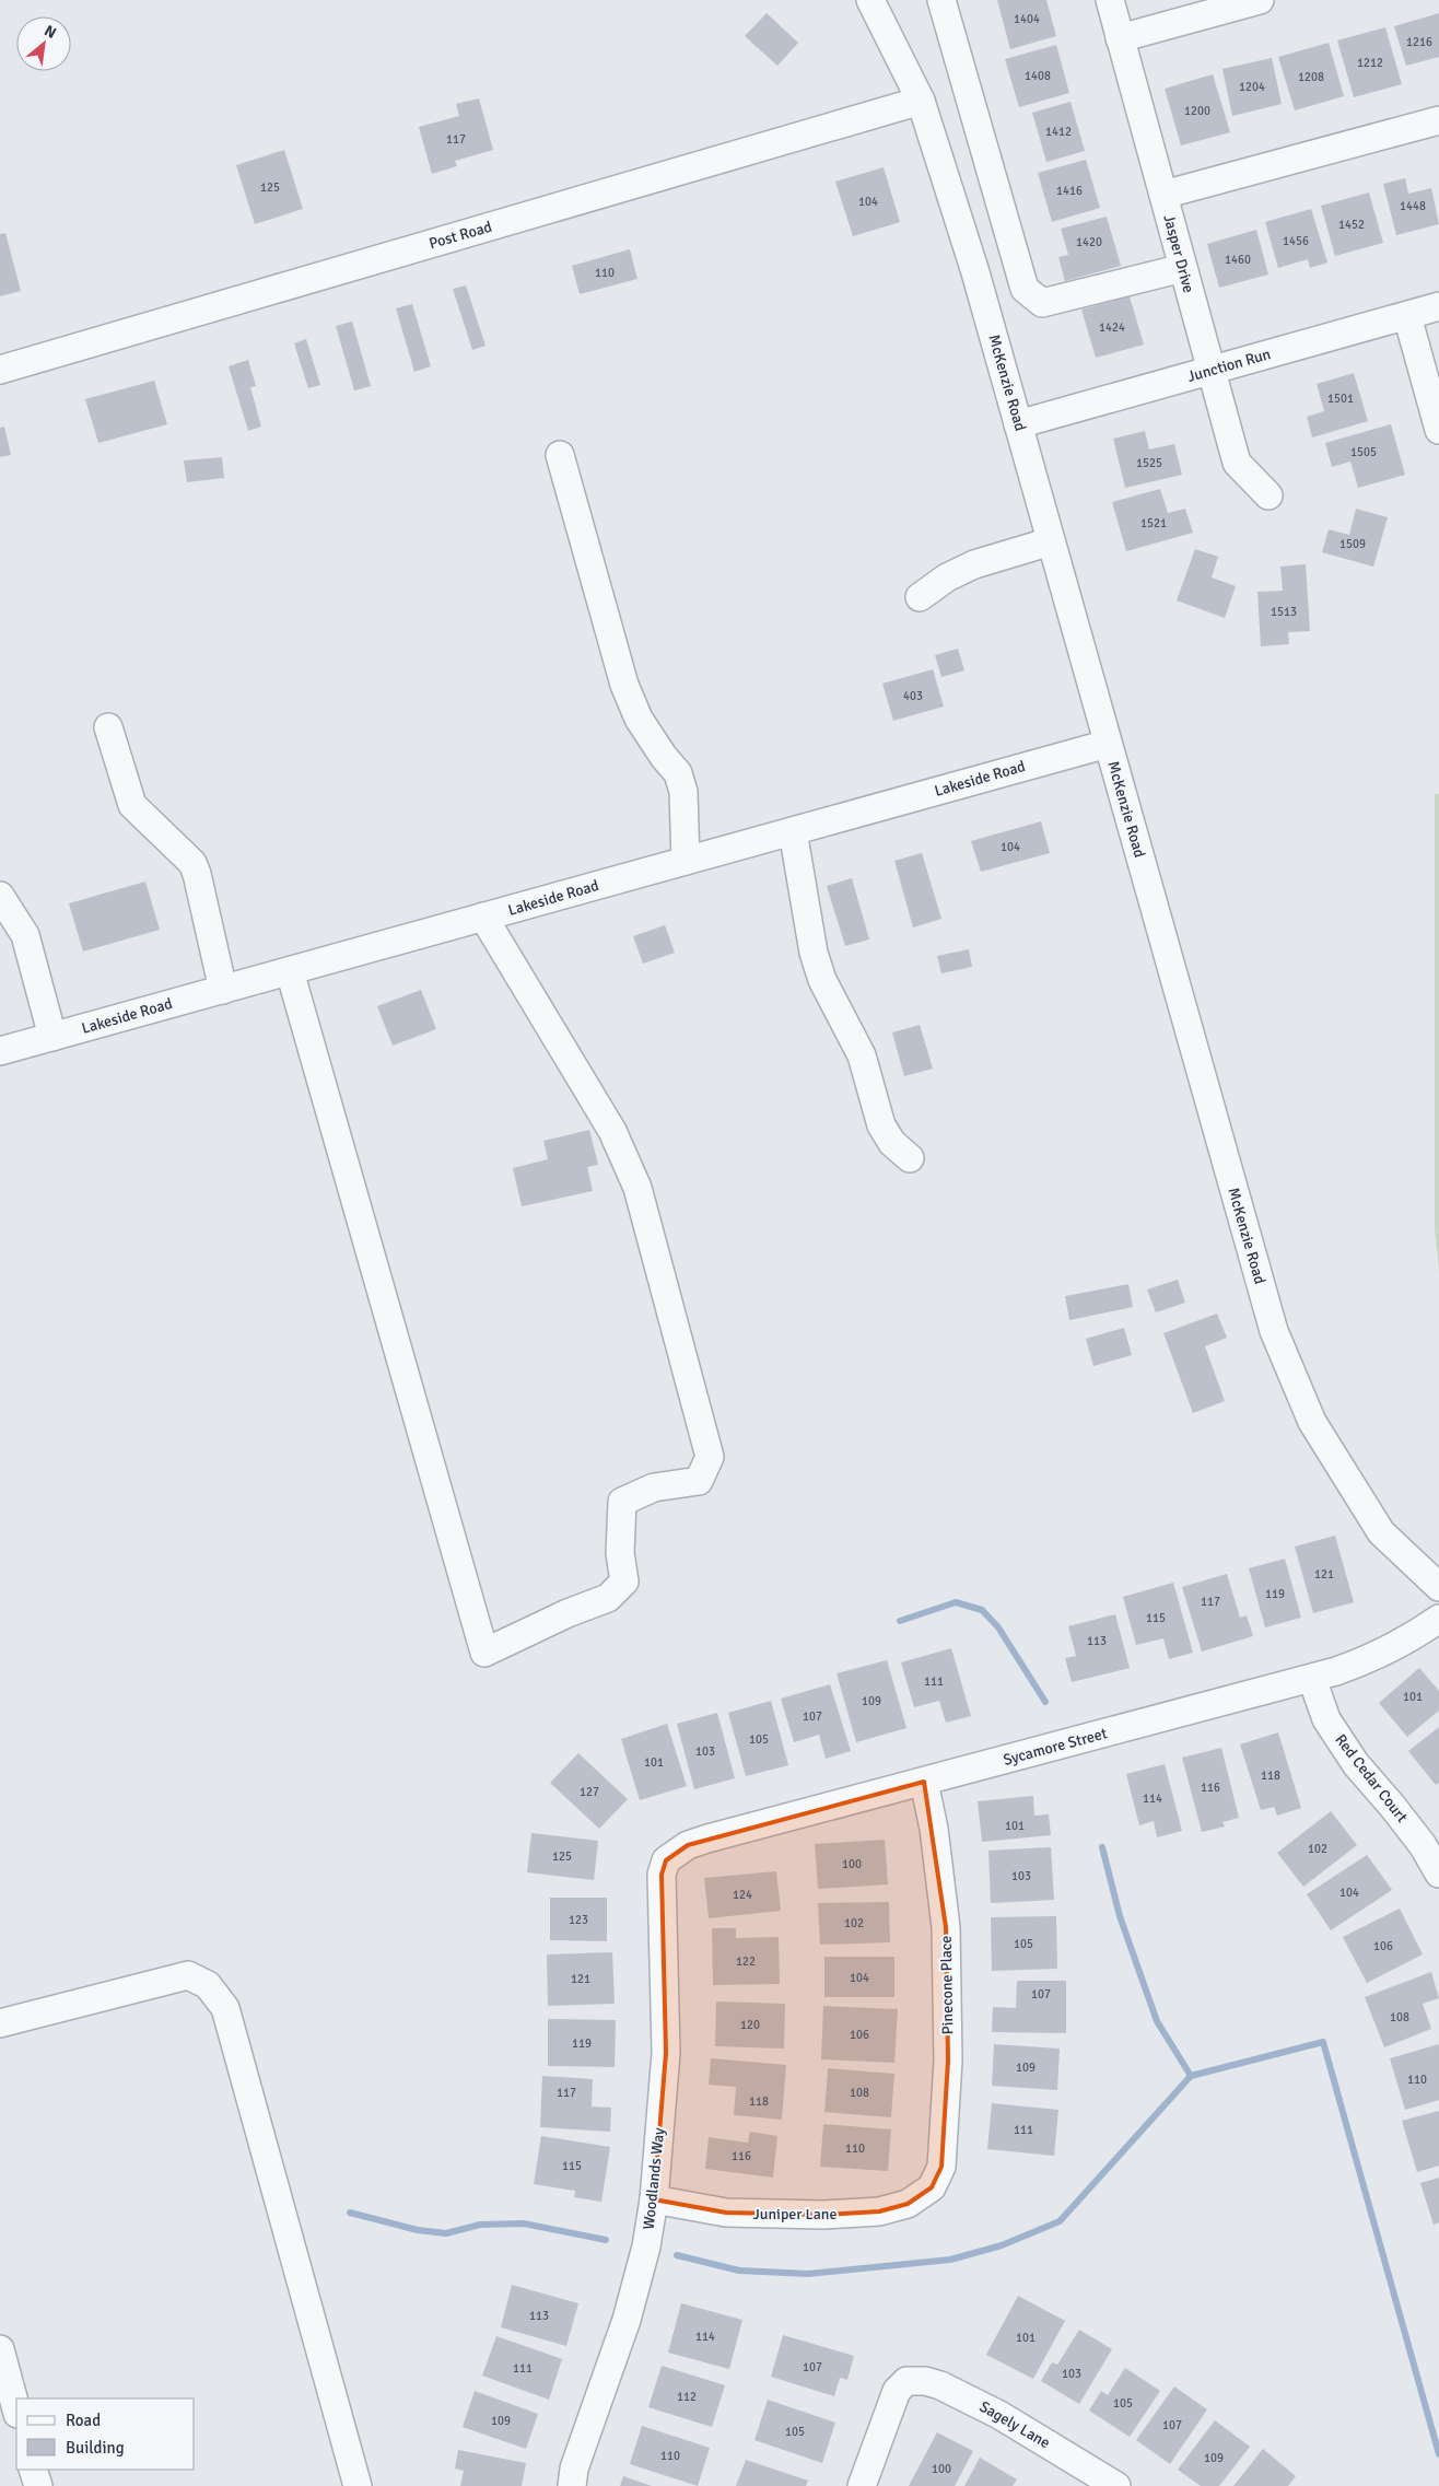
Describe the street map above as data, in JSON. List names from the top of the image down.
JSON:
{
  "streets": {
    "street": [
      "Post Road",
      "Jasper Drive",
      "Junction Run",
      "McKenzie Road",
      "Lakeside Road",
      "Sycamore Street",
      "Red Cedar Court",
      "Pinecone Place",
      "Woodlands Way",
      "Juniper Lane",
      "Sagely Lane"
    ]
  },
  "crossings": [
    ["Post Road", "McKenzie Road"],
    ["Jasper Drive", "Junction Run"],
    ["Junction Run", "McKenzie Road"],
    ["McKenzie Road", "Lakeside Road"],
    ["Sycamore Street", "Red Cedar Court"],
    ["Sycamore Street", "Pinecone Place"],
    ["Sycamore Street", "Woodlands Way"],
    ["Pinecone Place", "Juniper Lane"],
    ["Woodlands Way", "Juniper Lane"]
  ],
  "house_numbers": [
    "1404",
    "1216",
    "1212",
    "1408",
    "1208",
    "1204",
    "1200",
    "1412",
    "117",
    "125",
    "1416",
    "104",
    "1448",
    "1452",
    "1456",
    "1420",
    "1460",
    "110",
    "1424",
    "1501",
    "1505",
    "1525",
    "1521",
    "1509",
    "1513",
    "403",
    "104",
    "121",
    "119",
    "117",
    "115",
    "113",
    "111",
    "101",
    "109",
    "107",
    "105",
    "103",
    "101",
    "118",
    "116",
    "127",
    "114",
    "101",
    "102",
    "125",
    "100",
    "103",
    "104",
    "124",
    "123",
    "102",
    "105",
    "106",
    "122",
    "104",
    "121",
    "107",
    "108",
    "120",
    "106",
    "119",
    "109",
    "110",
    "117",
    "108",
    "118",
    "111",
    "110",
    "116",
    "115",
    "113",
    "114",
    "101",
    "107",
    "111",
    "103",
    "112",
    "105",
    "109",
    "107",
    "105",
    "110",
    "109",
    "100"
  ],
  "legend": ["Road", "Building"],
  "north": "top right"
}
